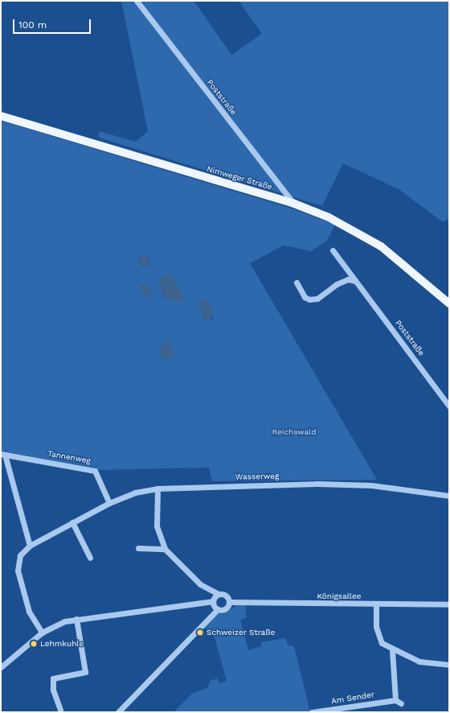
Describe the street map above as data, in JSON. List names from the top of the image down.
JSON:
{
  "streets": {
    "main road": ["Nimweger Straße"],
    "street": [
      "Poststraße",
      "Tannenweg",
      "Wasserweg",
      "Königsallee",
      "Am Sender"
    ]
  },
  "crossings": [
    ["Poststraße", "Nimweger Straße"],
    ["Tannenweg", "Wasserweg"]
  ],
  "parks": ["Reichswald"],
  "places": ["Schweizer Straße", "Lehmkuhle"],
  "scale_bar": "100 m"
}
